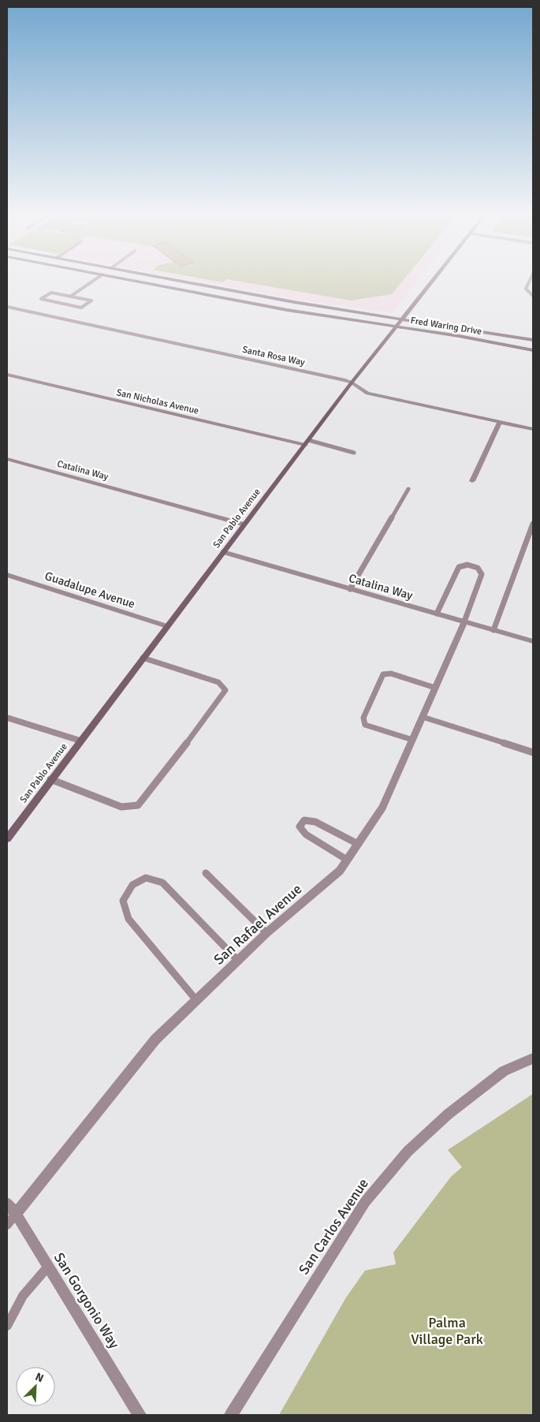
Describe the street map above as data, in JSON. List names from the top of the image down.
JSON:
{
  "streets": {
    "main road": ["Fred Waring Drive", "San Pablo Avenue"],
    "street": [
      "Santa Rosa Way",
      "San Nicholas Avenue",
      "Catalina Way",
      "Guadalupe Avenue",
      "San Rafael Avenue",
      "San Carlos Avenue",
      "San Gorgonio Way"
    ]
  },
  "crossings": [
    ["Fred Waring Drive", "San Pablo Avenue"],
    ["Santa Rosa Way", "San Pablo Avenue"],
    ["San Nicholas Avenue", "San Pablo Avenue"],
    ["Catalina Way", "San Pablo Avenue"],
    ["Catalina Way", "San Rafael Avenue"],
    ["San Pablo Avenue", "Guadalupe Avenue"],
    ["San Rafael Avenue", "San Gorgonio Way"]
  ],
  "parks": ["Palma Village Park"],
  "north": "top right"
}
